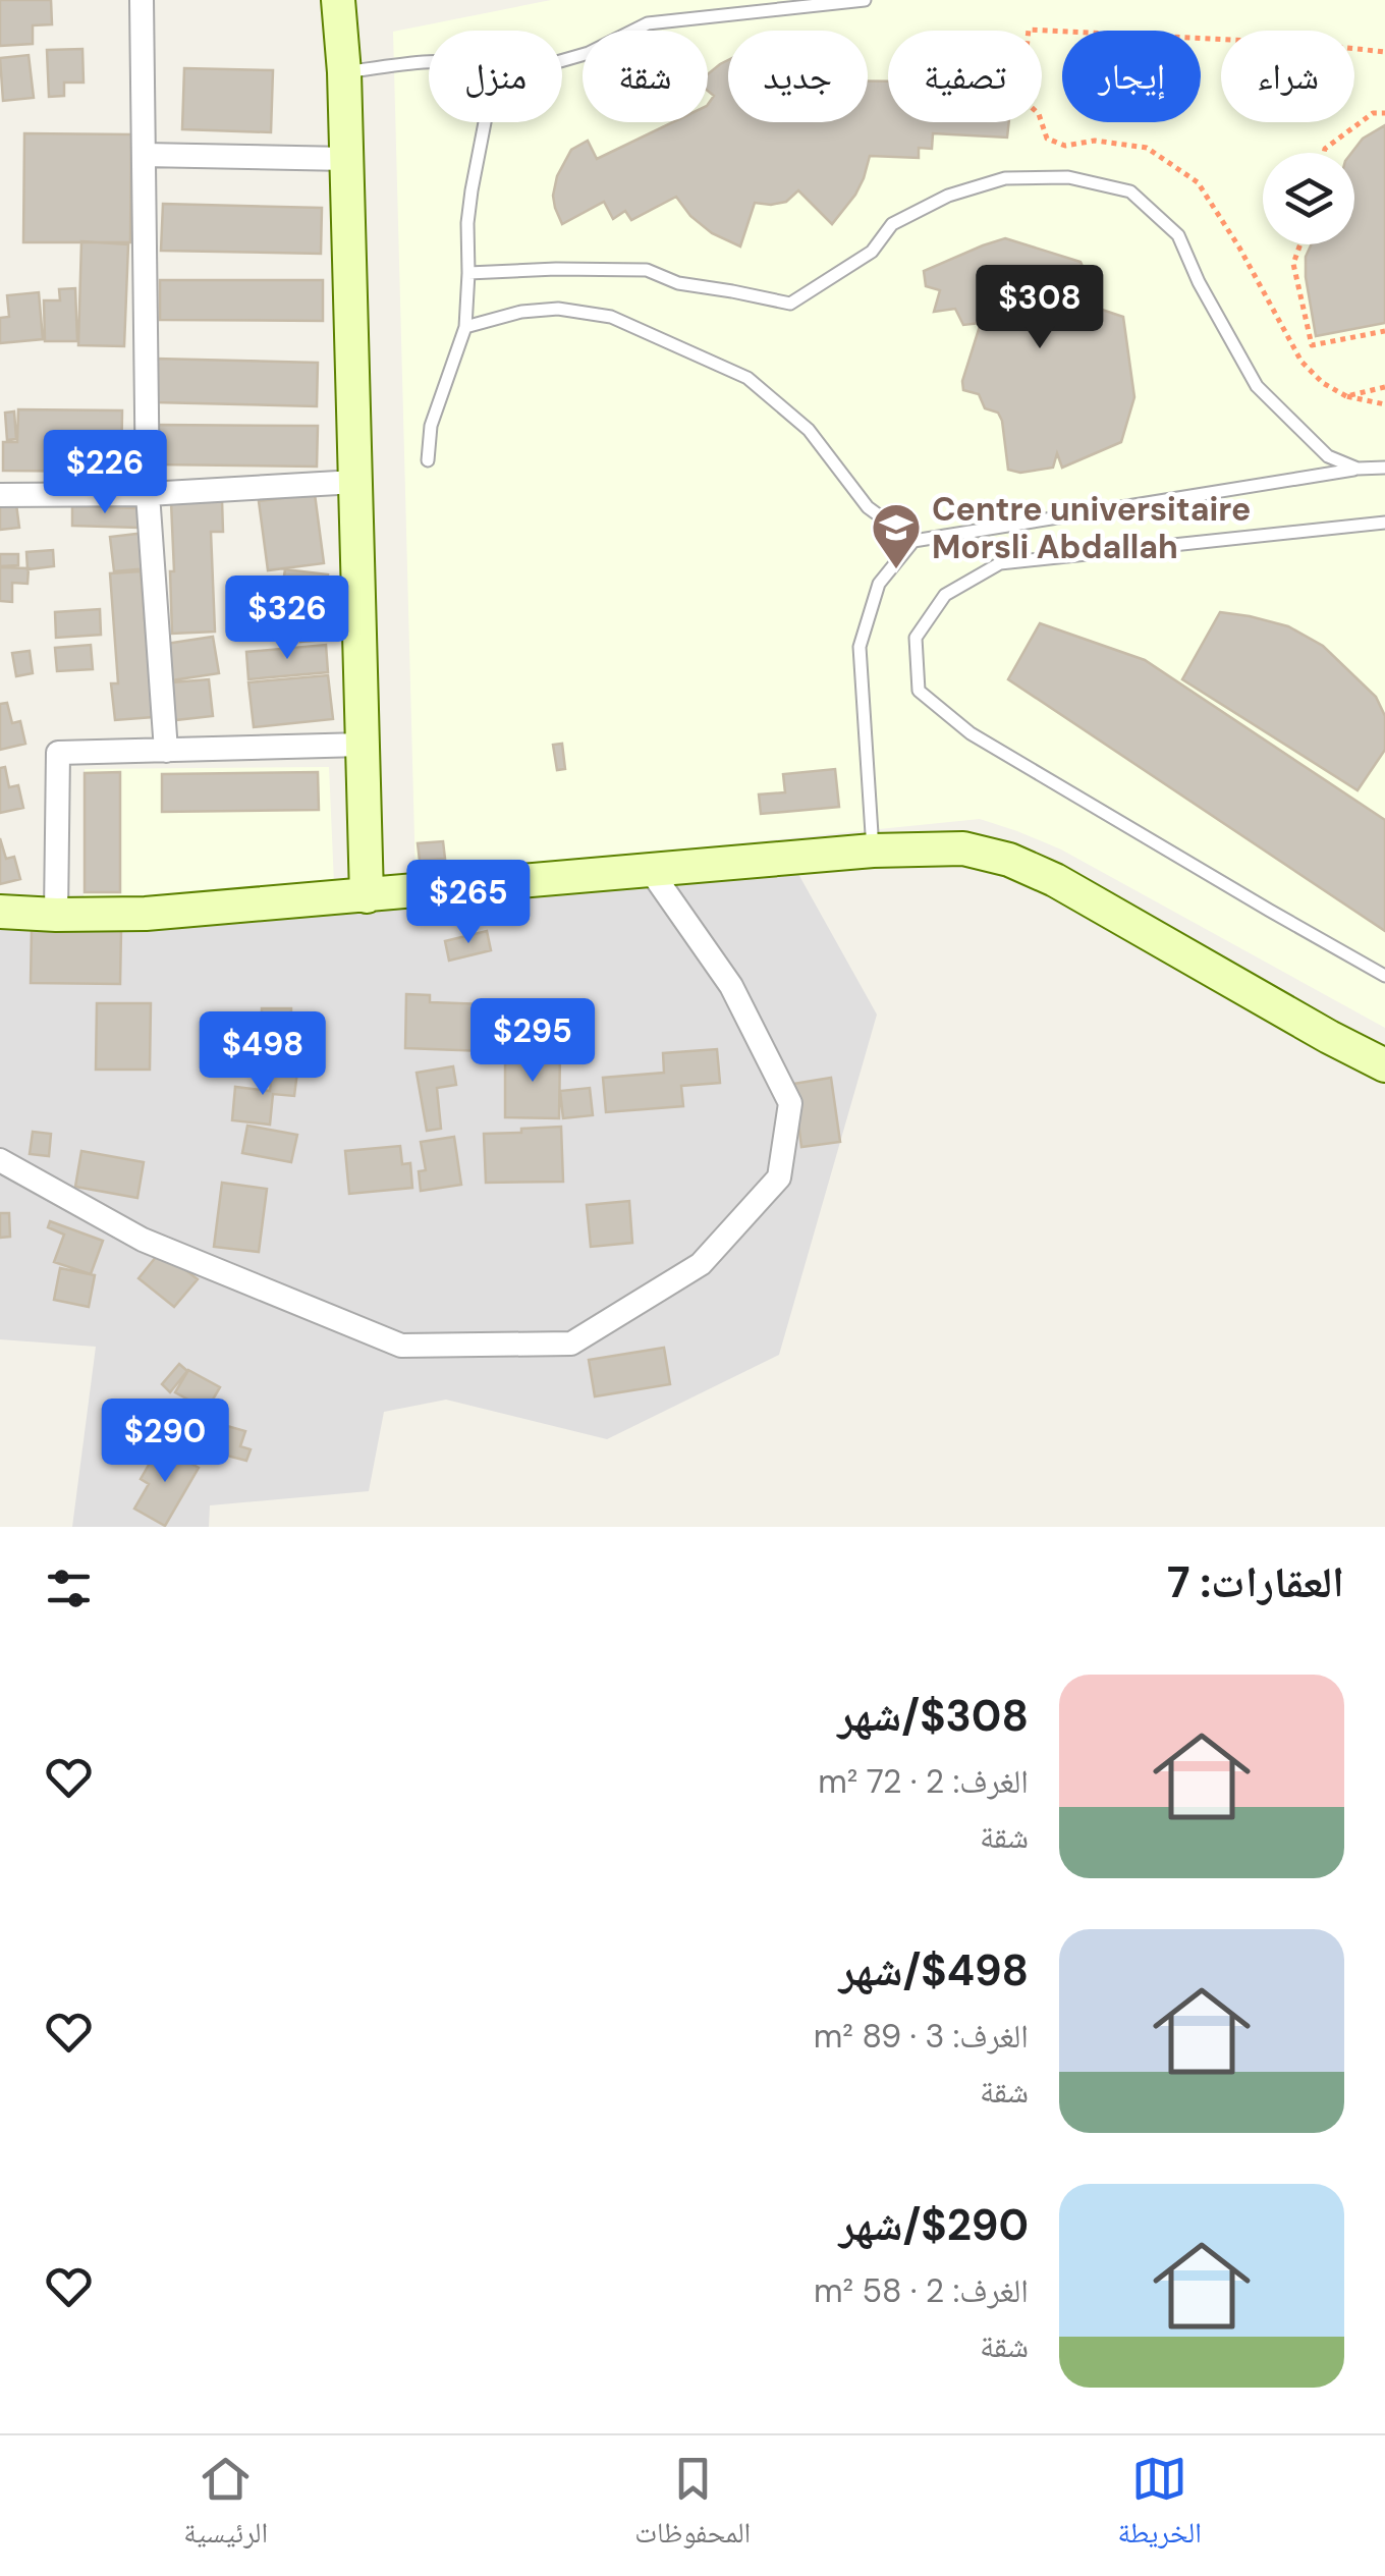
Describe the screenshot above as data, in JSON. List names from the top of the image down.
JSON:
{
  "places": {
    "school or university": ["Centre universitaire Morsli Abdallah"]
  },
  "page": {
    "chip": [
      "شراء",
      "إيجار",
      "تصفية",
      "جديد",
      "شقة",
      "منزل"
    ],
    "price": [
      "$308",
      "$226",
      "$326",
      "$265",
      "$295",
      "$498",
      "$290"
    ],
    "heading": "العقارات: 7",
    "list": [
      {
        "name": "$308/شهر",
        "note": "الغرف: 2 · 72 m² · شقة"
      },
      {
        "name": "$498/شهر",
        "note": "الغرف: 3 · 89 m² · شقة"
      },
      {
        "name": "$290/شهر",
        "note": "الغرف: 2 · 58 m² · شقة"
      }
    ],
    "tabs": ["الخريطة", "المحفوظات", "الرئيسية"]
  }
}
